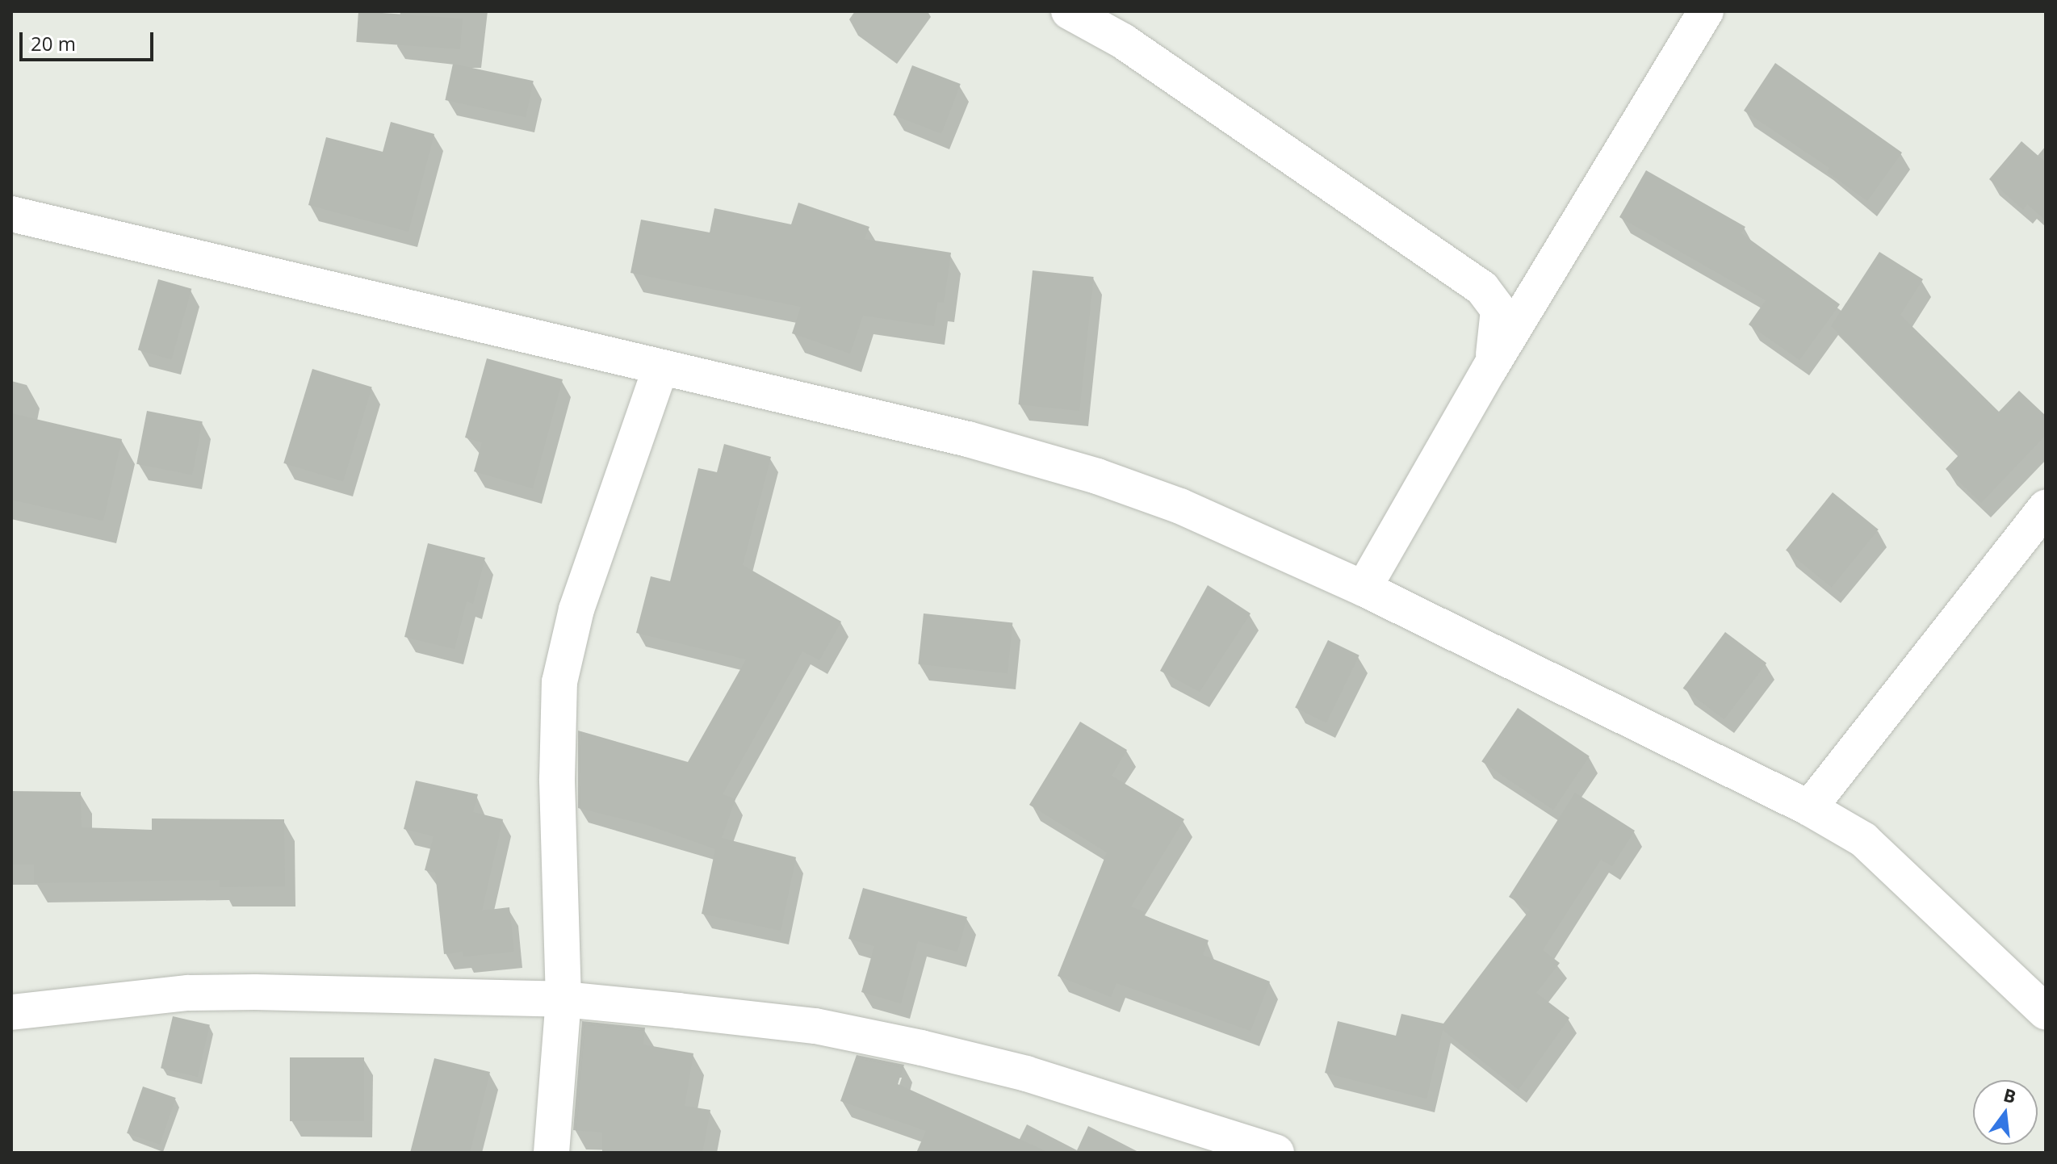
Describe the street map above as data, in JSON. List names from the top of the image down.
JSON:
{
  "scale_bar": "20 m",
  "north": "top"
}
